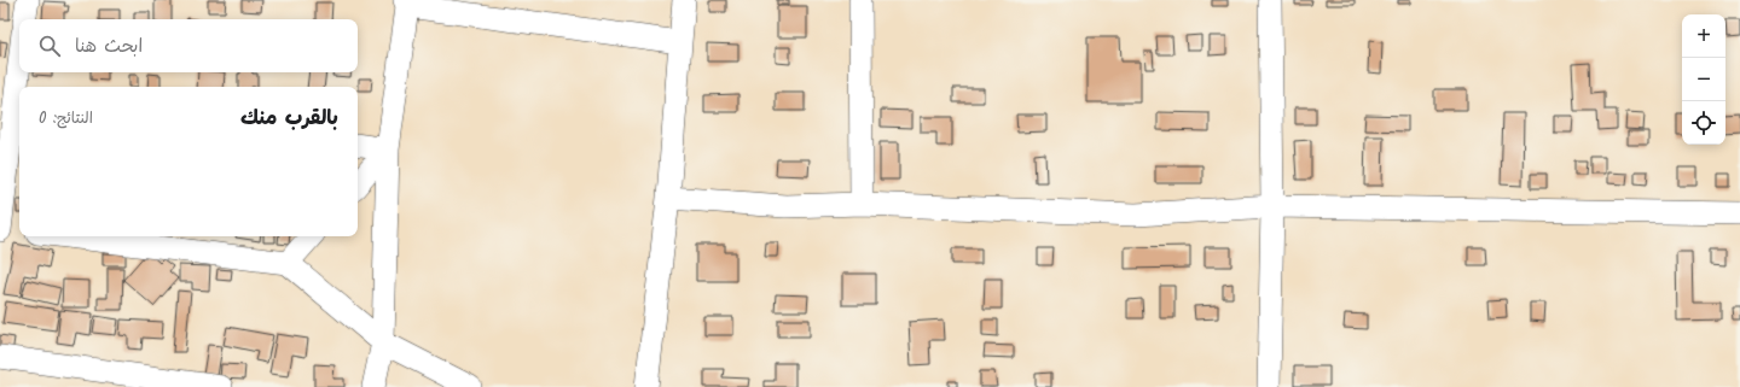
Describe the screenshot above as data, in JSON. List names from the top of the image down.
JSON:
{
  "page": {
    "map_buttons": ["+", "−"],
    "search": "ابحث هنا",
    "heading": ["بالقرب منك", "النتائج: 0"]
  }
}
